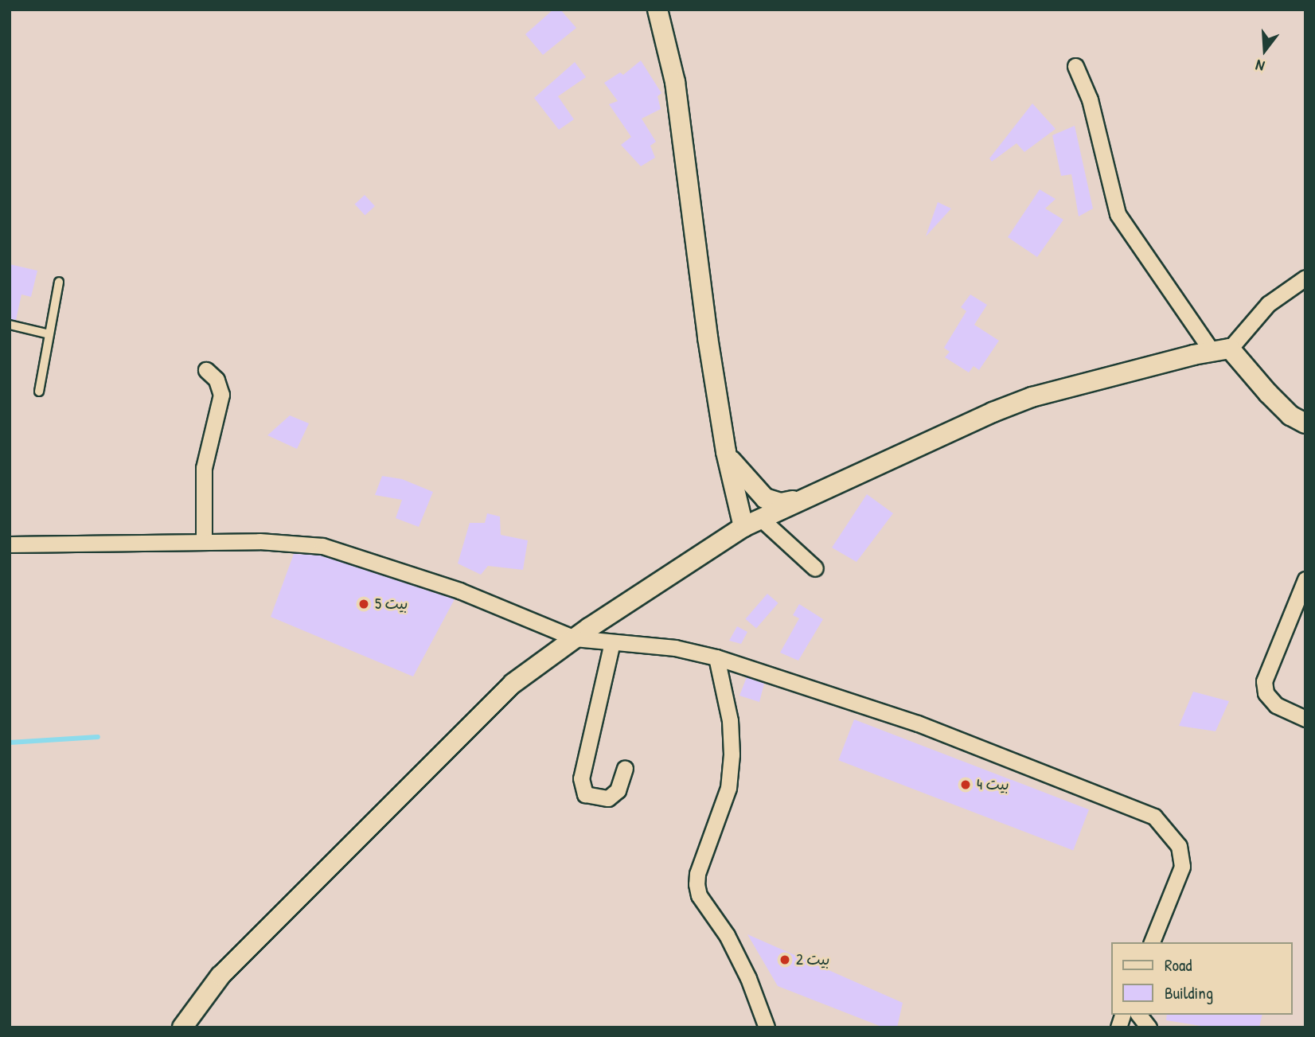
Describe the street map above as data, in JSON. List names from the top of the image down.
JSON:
{
  "places": ["بيت 5", "بيت 4", "بيت 2"],
  "legend": ["Road", "Building"],
  "north": "bottom"
}
